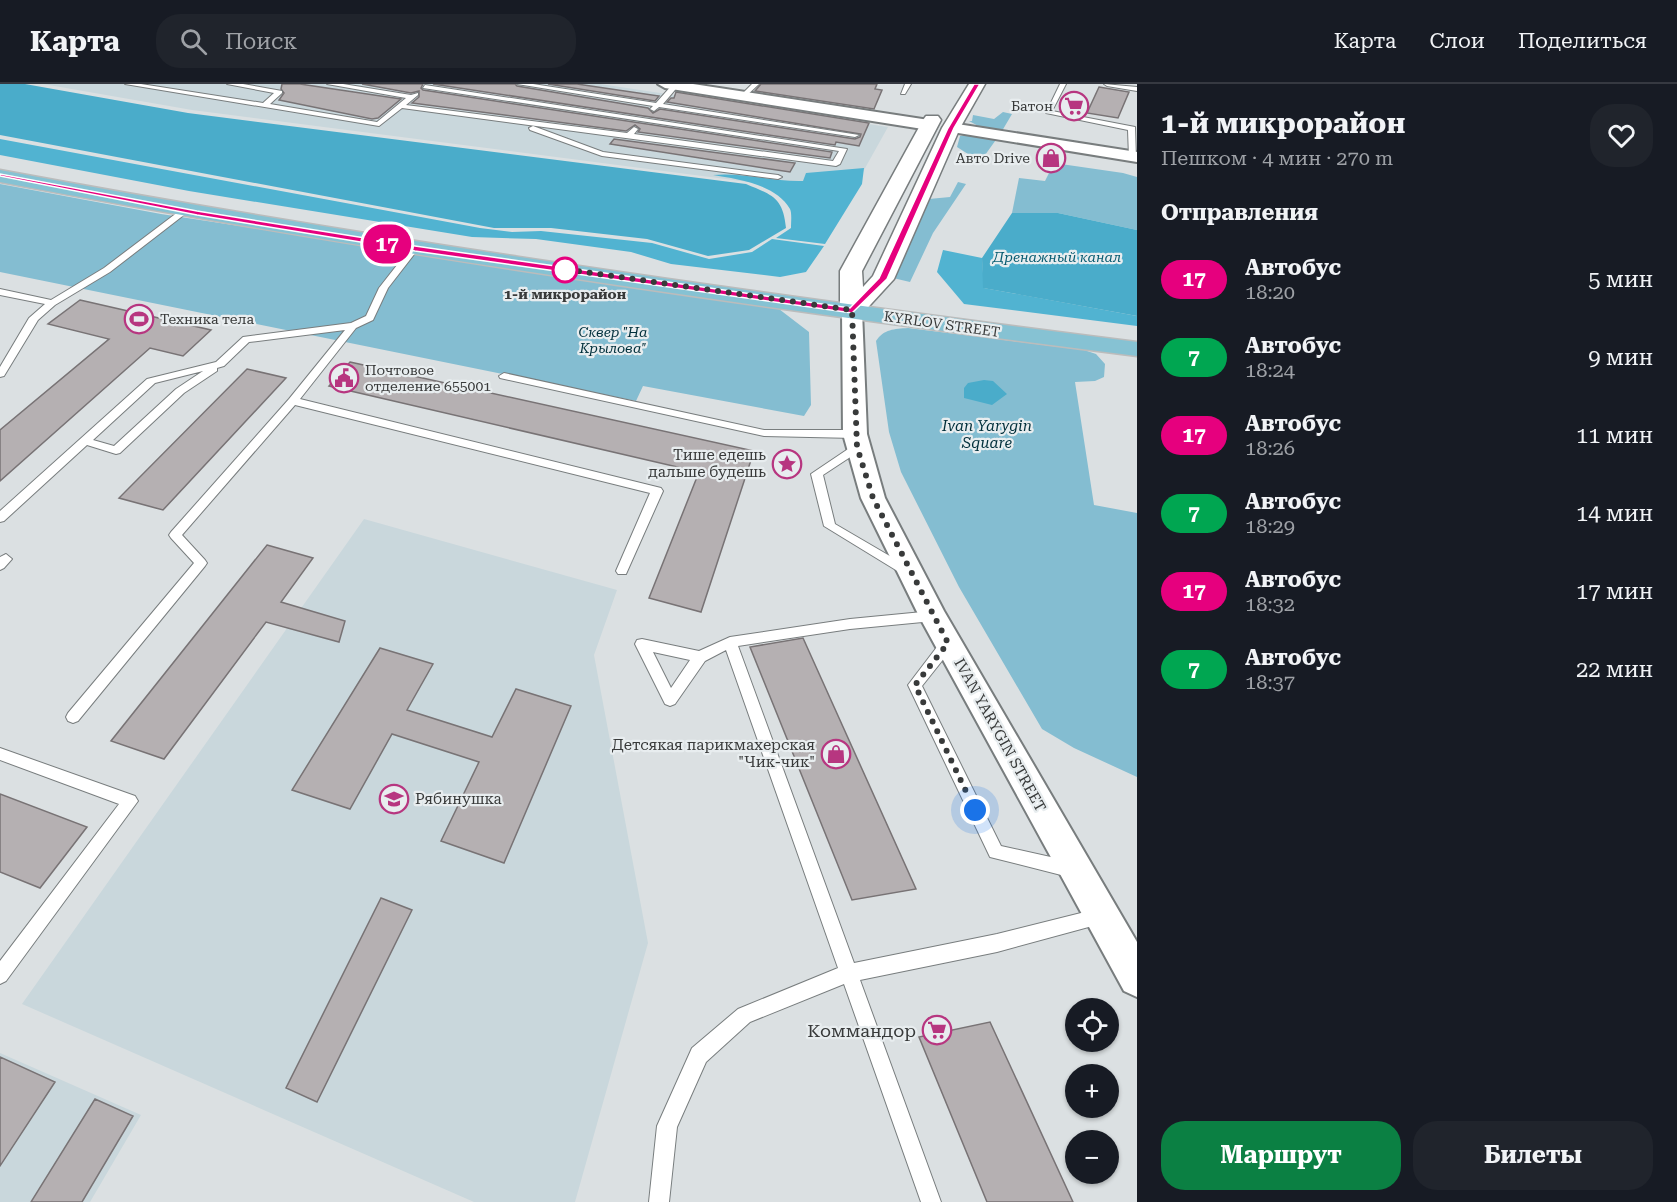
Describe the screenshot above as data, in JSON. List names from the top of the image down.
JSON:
{
  "streets": {
    "main road": ["KYRLOV STREET"],
    "street": ["IVAN YARYGIN STREET"]
  },
  "crossings": [
    ["KYRLOV STREET", "IVAN YARYGIN STREET"]
  ],
  "water": ["Дренажный канал"],
  "parks": ["Сквер \"На Крылова\"", "Ivan Yarygin Square"],
  "places": {
    "supermarket": ["Батон", "Коммандор"],
    "shop": ["Авто Drive", "Детсякая парикмахерская \"Чик-чик\""],
    "other": ["1-й микрорайон"],
    "sports": ["Техника тела"],
    "public building": ["Почтовое отделение 655001"],
    "place": ["Тише едешь дальше будешь"],
    "school or university": ["Рябинушка"]
  },
  "lines": ["bus line 17"],
  "page": {
    "header": "Карта",
    "search": "Поиск",
    "nav": ["Карта", "Слои", "Поделиться"],
    "on_map": "17",
    "heading": [
      ["1-й микрорайон", "Пешком · 4 мин · 270 m"],
      "Отправления"
    ],
    "list": [
      {
        "mark": "17",
        "name": "Автобус",
        "note": "18:20",
        "value": "5 мин"
      },
      {
        "mark": "7",
        "name": "Автобус",
        "note": "18:24",
        "value": "9 мин"
      },
      {
        "mark": "17",
        "name": "Автобус",
        "note": "18:26",
        "value": "11 мин"
      },
      {
        "mark": "7",
        "name": "Автобус",
        "note": "18:29",
        "value": "14 мин"
      },
      {
        "mark": "17",
        "name": "Автобус",
        "note": "18:32",
        "value": "17 мин"
      },
      {
        "mark": "7",
        "name": "Автобус",
        "note": "18:37",
        "value": "22 мин"
      }
    ],
    "map_buttons": ["+", "−"],
    "buttons": ["Маршрут", "Билеты"]
  }
}
